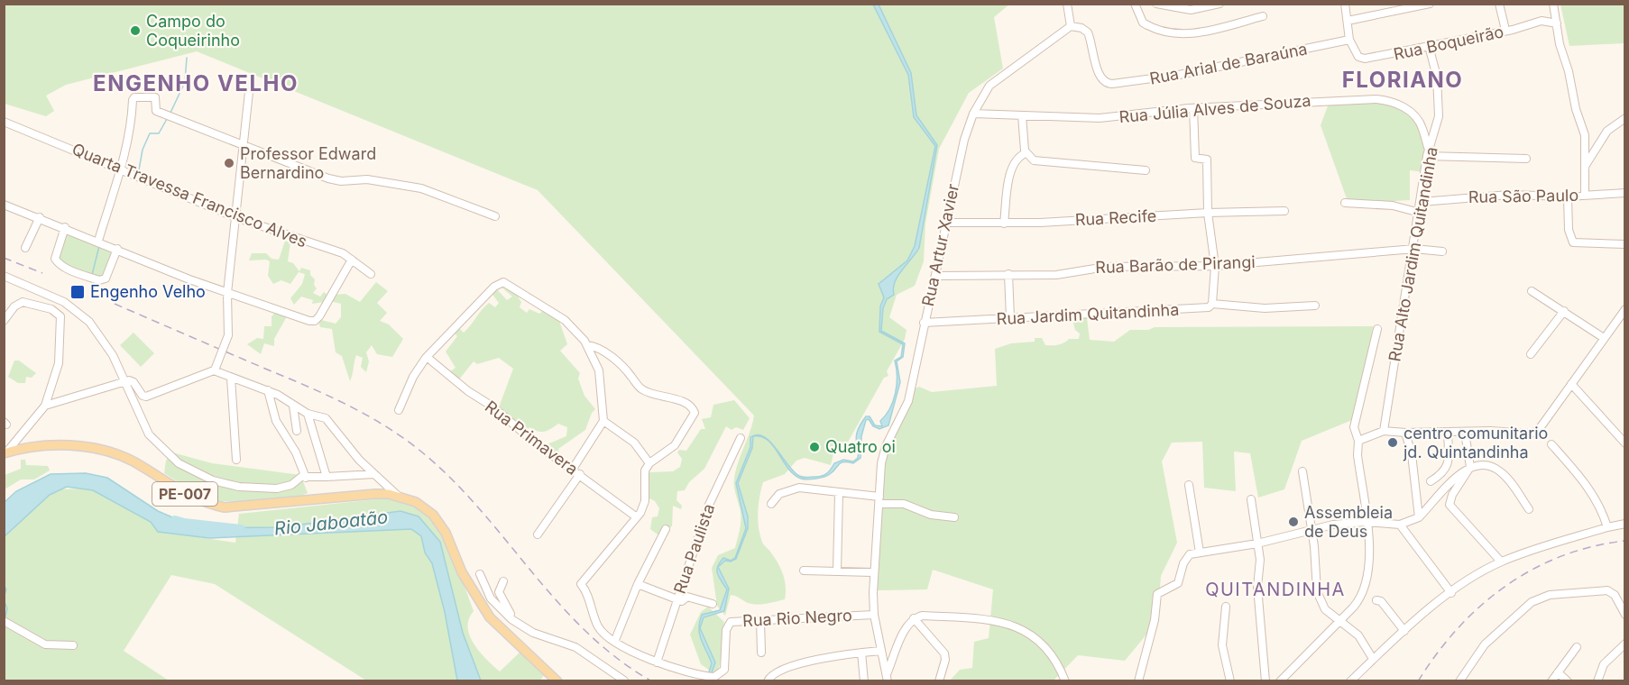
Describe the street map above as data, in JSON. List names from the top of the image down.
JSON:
{
  "streets": {
    "main road": ["PE-007"],
    "street": [
      "Rua Boqueirão",
      "Rua Arial de Baraúna",
      "Rua Júlia Alves de Souza",
      "Quarta Travessa Francisco Alves",
      "Rua São Paulo",
      "Rua Recife",
      "Rua Artur Xavier",
      "Rua Alto Jardim Quitandinha",
      "Rua Barão de Pirangi",
      "Rua Jardim Quitandinha",
      "Rua Primavera",
      "Rua Paulista",
      "Rua Rio Negro"
    ]
  },
  "crossings": [
    ["Rua Boqueirão", "Rua Arial de Baraúna"],
    ["Rua Boqueirão", "Rua Alto Jardim Quitandinha"],
    ["Rua Arial de Baraúna", "Rua Artur Xavier"],
    ["Rua Júlia Alves de Souza", "Rua Artur Xavier"],
    ["Rua Júlia Alves de Souza", "Rua Alto Jardim Quitandinha"],
    ["Rua São Paulo", "Rua Alto Jardim Quitandinha"],
    ["Rua Recife", "Rua Artur Xavier"],
    ["Rua Artur Xavier", "Rua Barão de Pirangi"],
    ["Rua Artur Xavier", "Rua Jardim Quitandinha"],
    ["Rua Artur Xavier", "Rua Rio Negro"],
    ["Rua Alto Jardim Quitandinha", "Rua Barão de Pirangi"],
    ["Rua Primavera", "Rua Rio Negro"],
    ["Rua Paulista", "Rua Rio Negro"]
  ],
  "districts": ["FLORIANO", "ENGENHO VELHO", "QUITANDINHA"],
  "water": ["Rio Jaboatão"],
  "places": {
    "other": [
      "Campo do Coqueirinho",
      "Professor Edward Bernardino",
      "centro comunitario jd. Quintandinha",
      "Quatro oi",
      "Assembleia de Deus"
    ],
    "transit": ["Engenho Velho"]
  }
}
